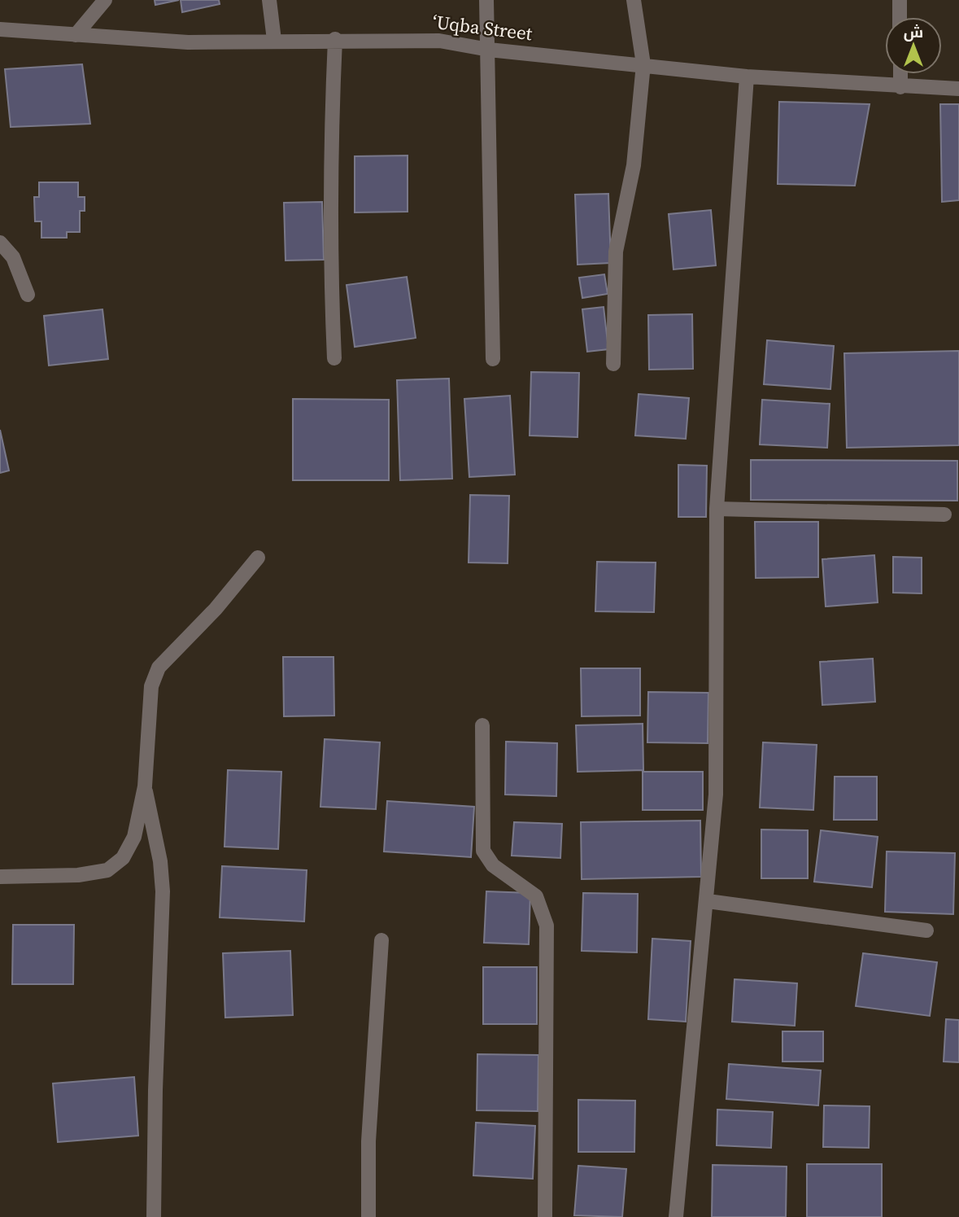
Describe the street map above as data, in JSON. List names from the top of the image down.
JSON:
{
  "streets": {
    "street": ["‘Uqba Street"]
  },
  "north": "top"
}
